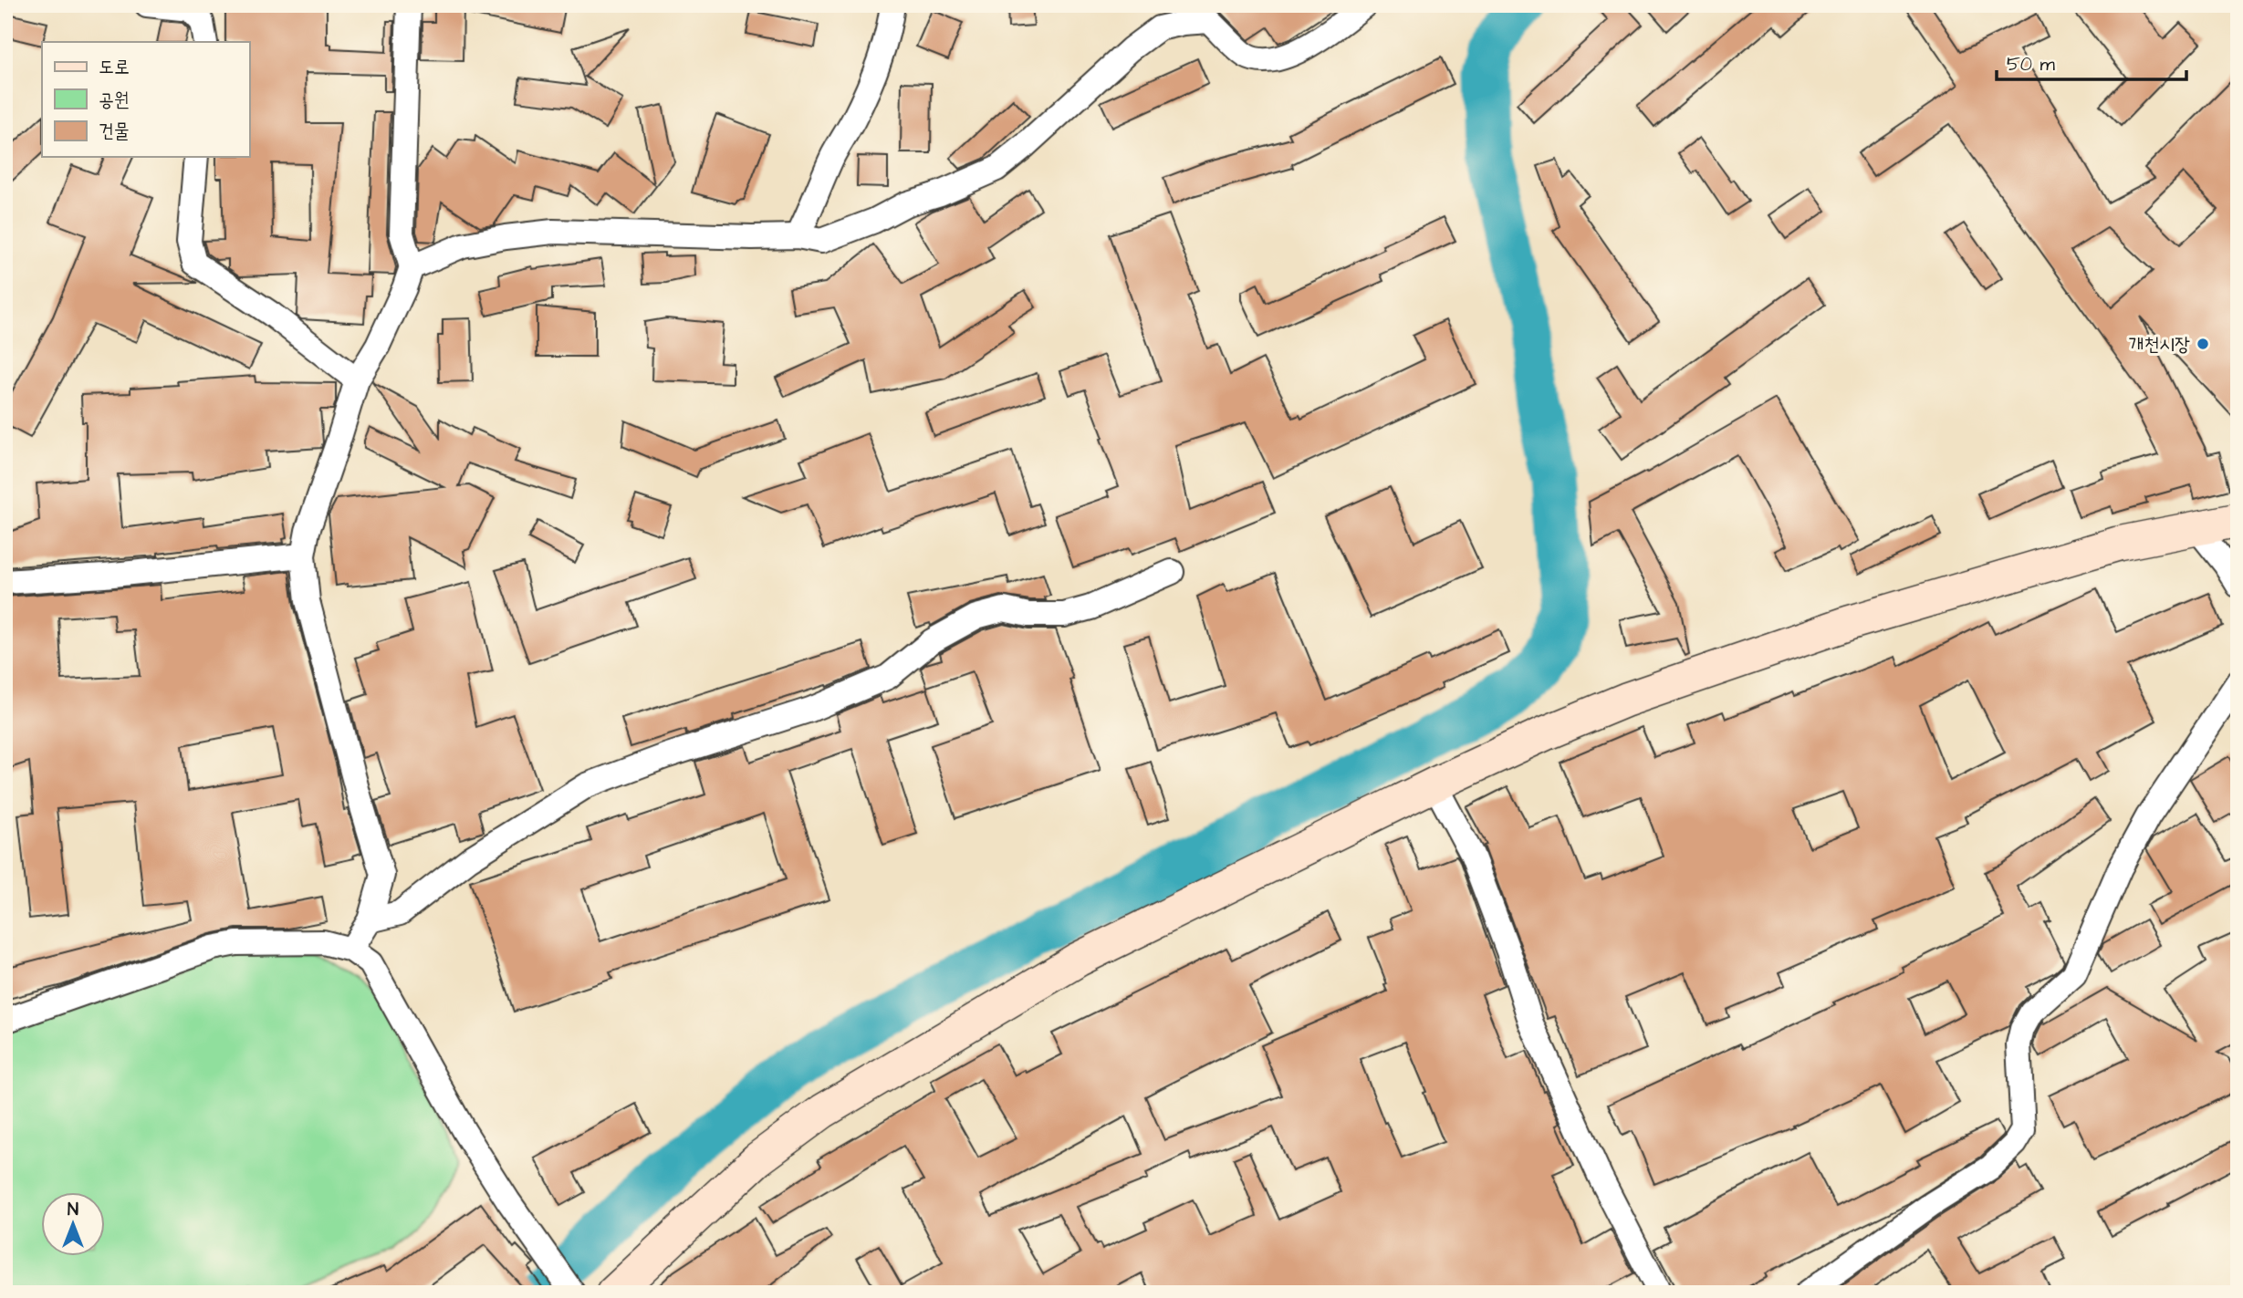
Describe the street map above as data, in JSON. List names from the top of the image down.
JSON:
{
  "places": ["개천시장"],
  "legend": ["도로", "공원", "건물"],
  "scale_bar": "50 m",
  "north": "top"
}
